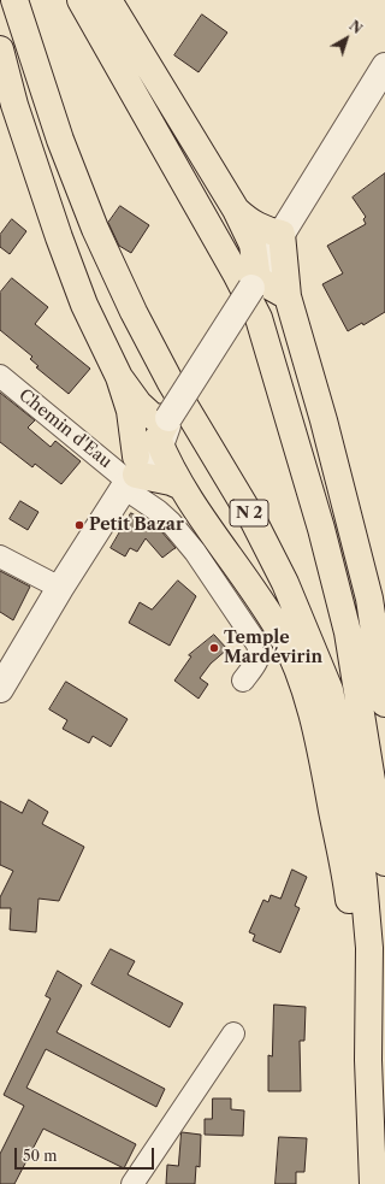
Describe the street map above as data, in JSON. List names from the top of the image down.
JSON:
{
  "streets": {
    "highway": ["N 2"],
    "street": ["Chemin d'Eau"]
  },
  "places": ["Petit Bazar", "Temple Mardévirin"],
  "scale_bar": "50 m",
  "north": "top right"
}
